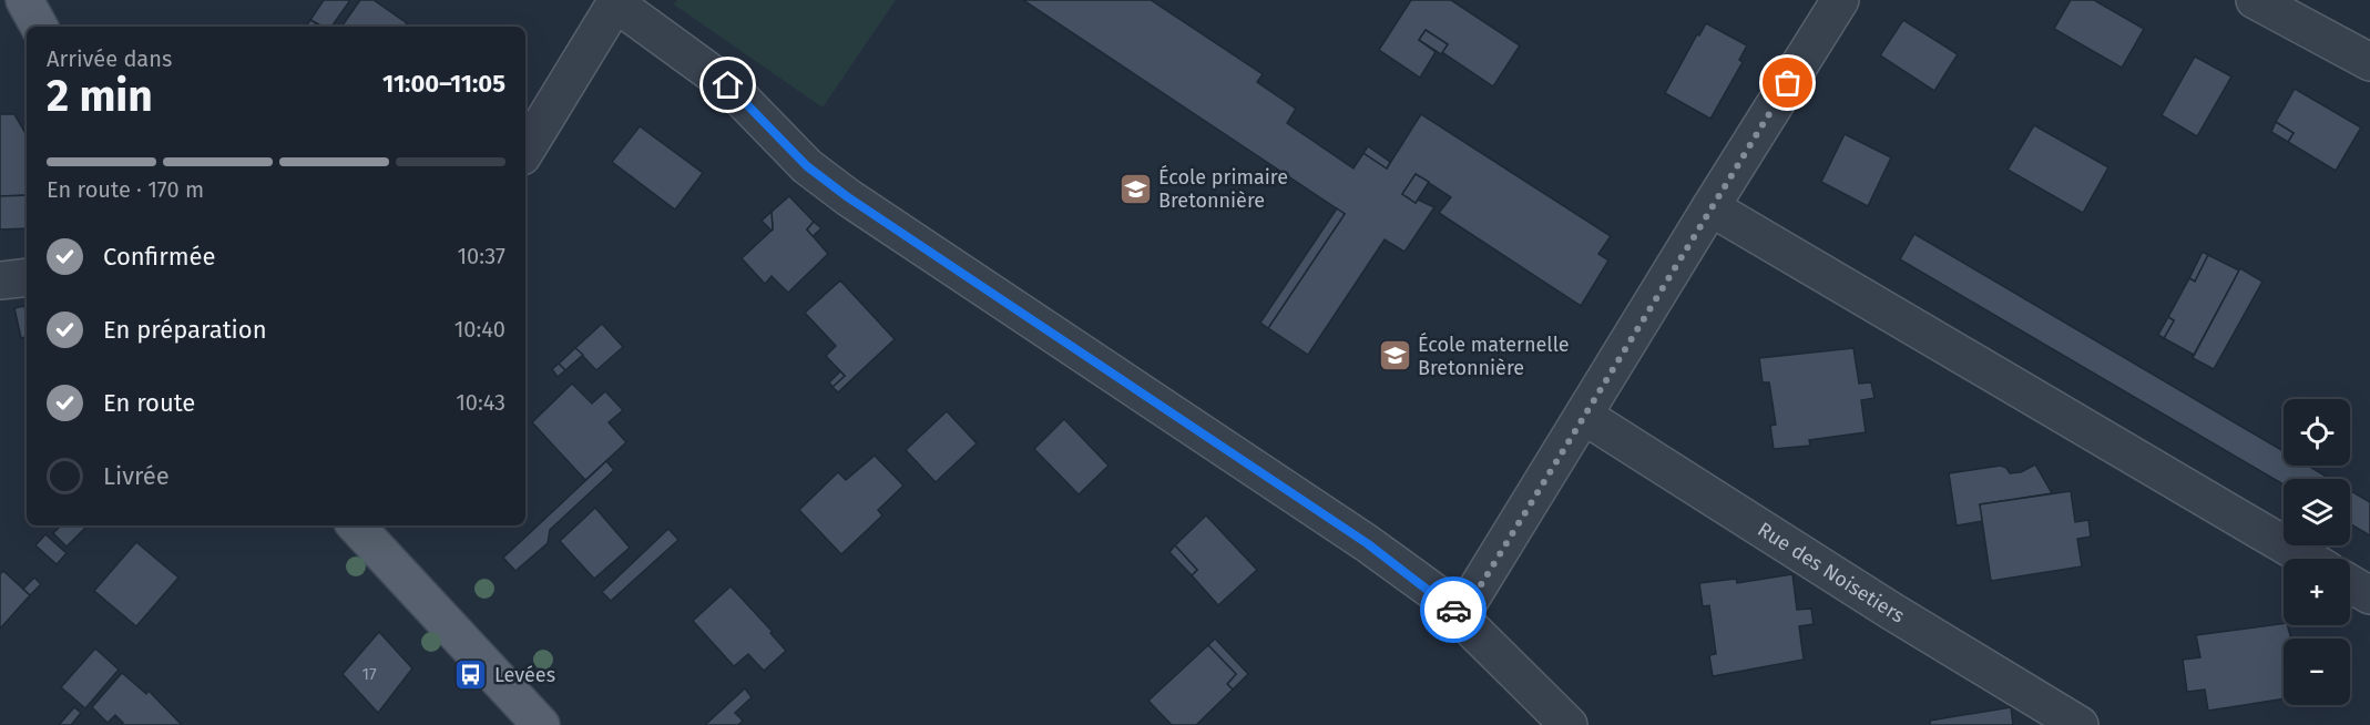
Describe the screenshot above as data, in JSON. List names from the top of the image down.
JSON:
{
  "streets": {
    "street": ["Rue des Noisetiers"]
  },
  "places": {
    "school or university": ["École primaire Bretonnière", "École maternelle Bretonnière"],
    "bus stop": ["Levées"]
  },
  "house_numbers": ["17"],
  "page": {
    "heading": ["2 min", "Arrivée dans", "11:00–11:05"],
    "bar": "En route · 170 m",
    "list": [
      ["Confirmée", "10:37"],
      ["En préparation", "10:40"],
      ["En route", "10:43"],
      "Livrée"
    ],
    "map_buttons": ["+", "−"]
  }
}
